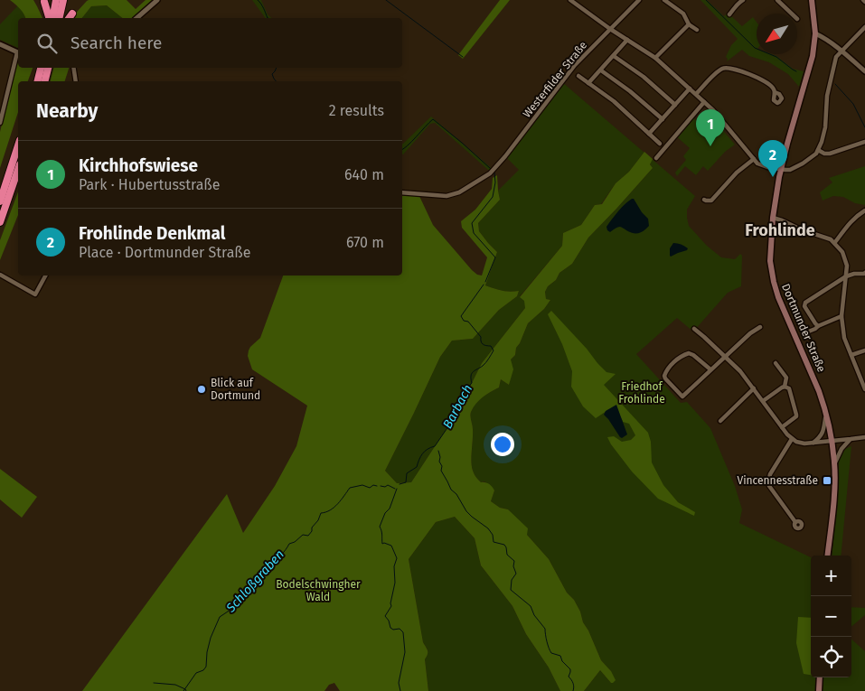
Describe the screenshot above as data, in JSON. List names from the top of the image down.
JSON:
{
  "streets": {
    "main road": ["Dortmunder Straße"],
    "street": ["Westerfilder Straße"]
  },
  "districts": ["Frohlinde"],
  "water": ["Barbach", "Schloßgraben"],
  "parks": ["Friedhof Frohlinde", "Bodelschwingher Wald"],
  "places": {
    "other": ["Blick auf Dortmund"],
    "transit": ["Vincennesstraße"]
  },
  "north": "bottom left",
  "page": {
    "search": "Search here",
    "heading": ["Nearby", "2 results"],
    "pins": ["1", "2"],
    "list": [
      {
        "mark": "1",
        "name": "Kirchhofswiese",
        "note": "Park · Hubertusstraße",
        "value": "640 m"
      },
      {
        "mark": "2",
        "name": "Frohlinde Denkmal",
        "note": "Place · Dortmunder Straße",
        "value": "670 m"
      }
    ],
    "map_buttons": ["+", "−"]
  }
}
